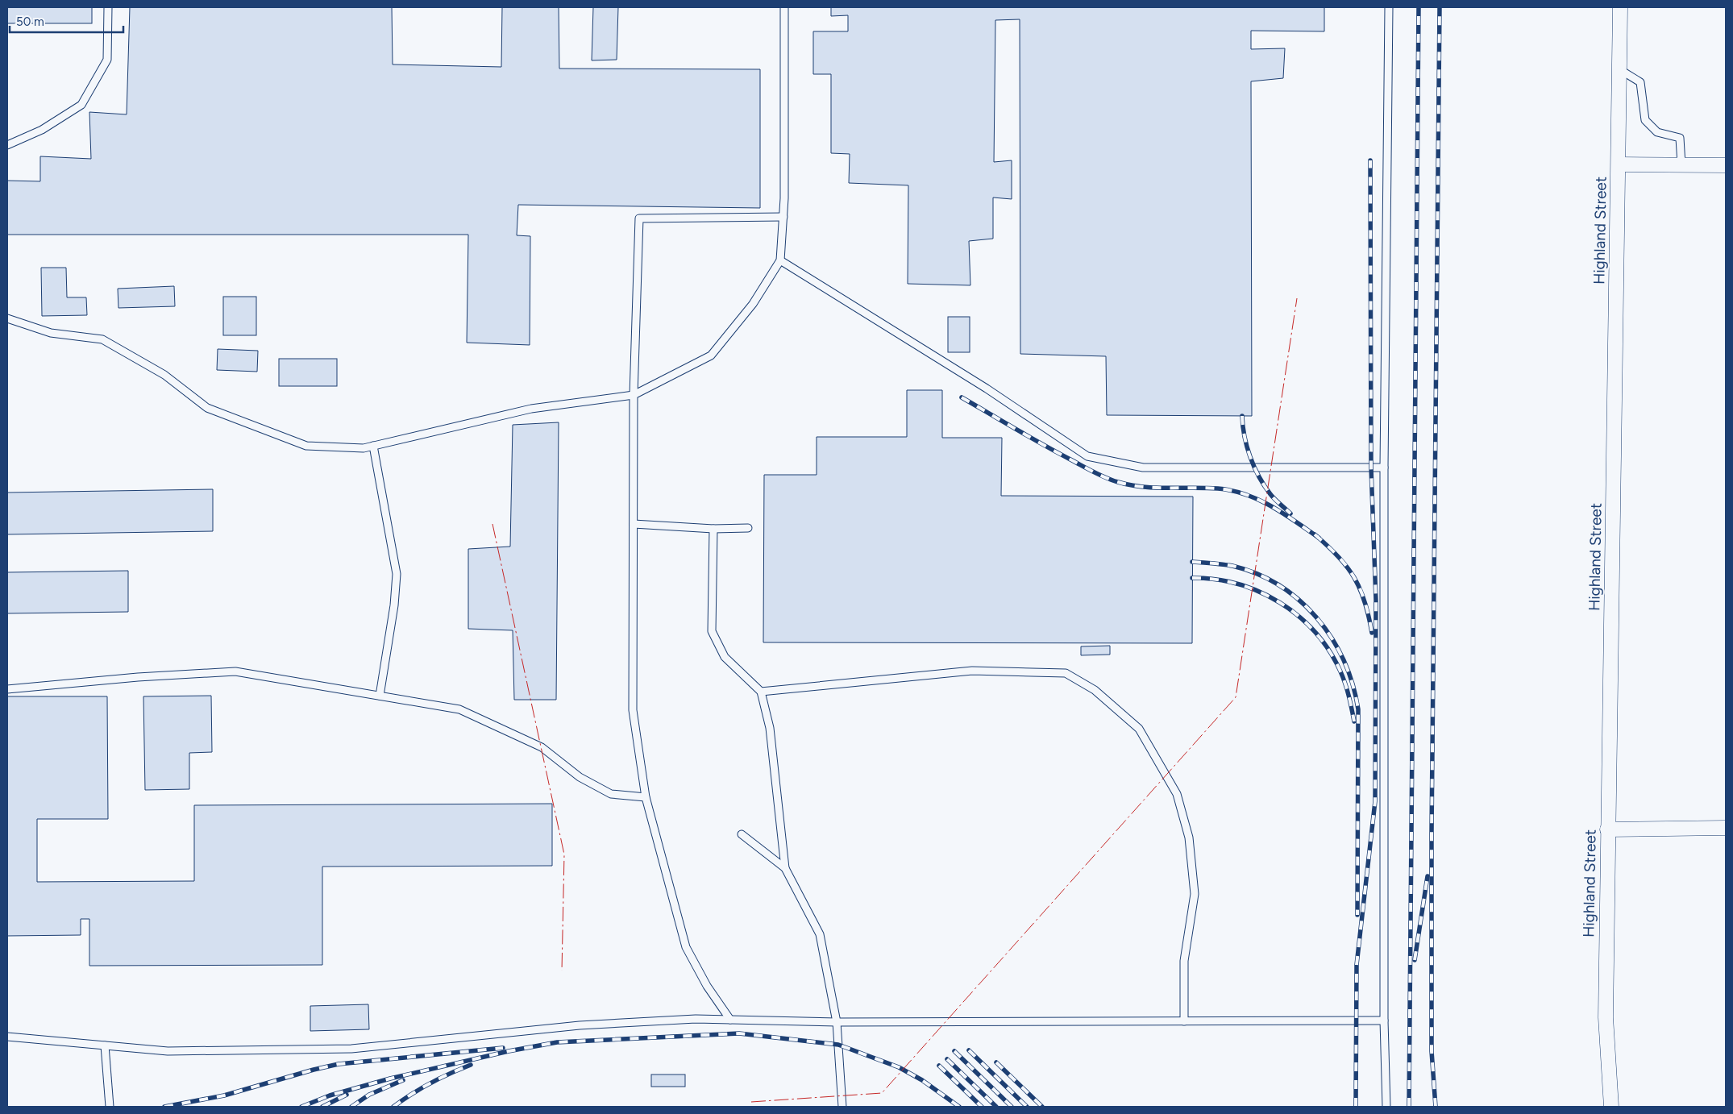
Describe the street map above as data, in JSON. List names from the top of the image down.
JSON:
{
  "streets": {
    "street": ["Highland Street"]
  },
  "scale_bar": "50 m"
}
